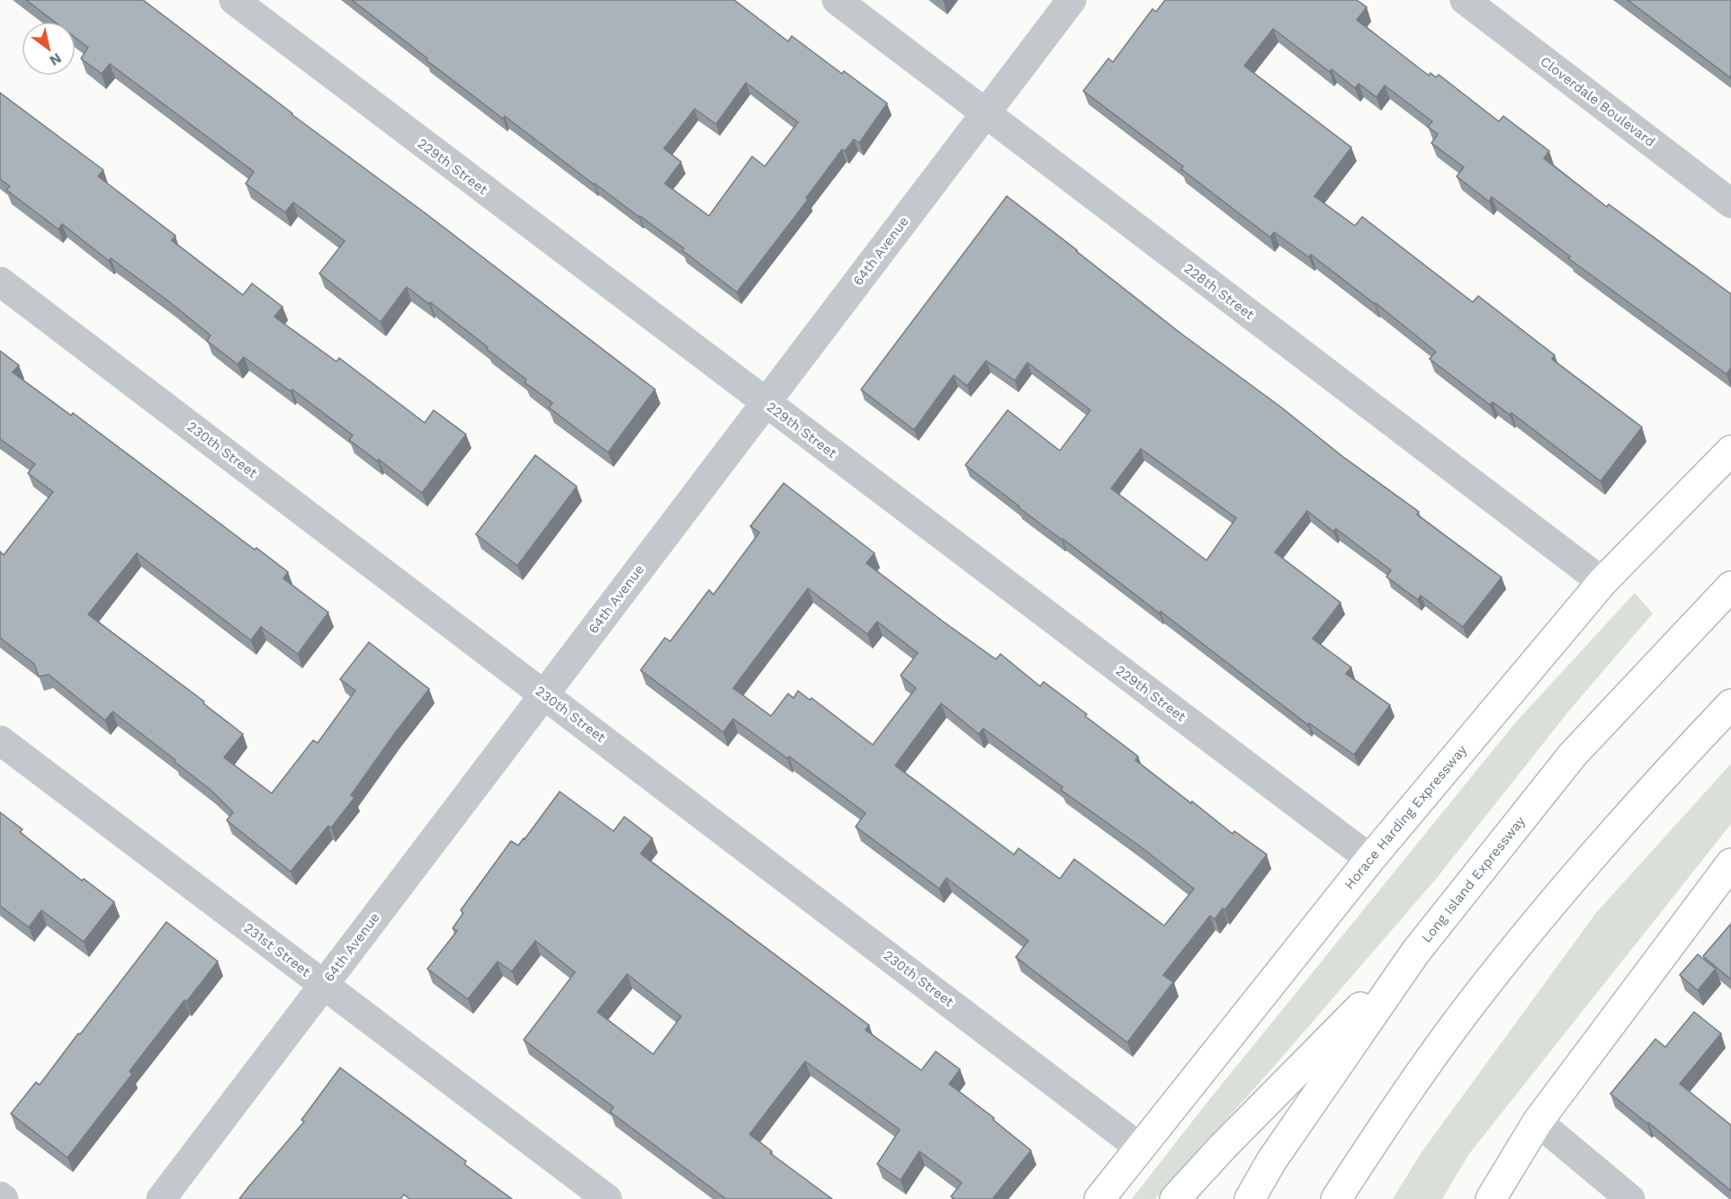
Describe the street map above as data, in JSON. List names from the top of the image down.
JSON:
{
  "streets": {
    "main road": ["Horace Harding Expressway", "Long Island Expressway"],
    "street": [
      "Cloverdale Boulevard",
      "229th Street",
      "64th Avenue",
      "228th Street",
      "230th Street",
      "231st Street"
    ]
  },
  "crossings": [
    ["229th Street", "64th Avenue"],
    ["229th Street", "Horace Harding Expressway"],
    ["64th Avenue", "228th Street"],
    ["64th Avenue", "230th Street"],
    ["64th Avenue", "231st Street"],
    ["228th Street", "Horace Harding Expressway"],
    ["230th Street", "Horace Harding Expressway"]
  ],
  "north": "bottom right"
}
